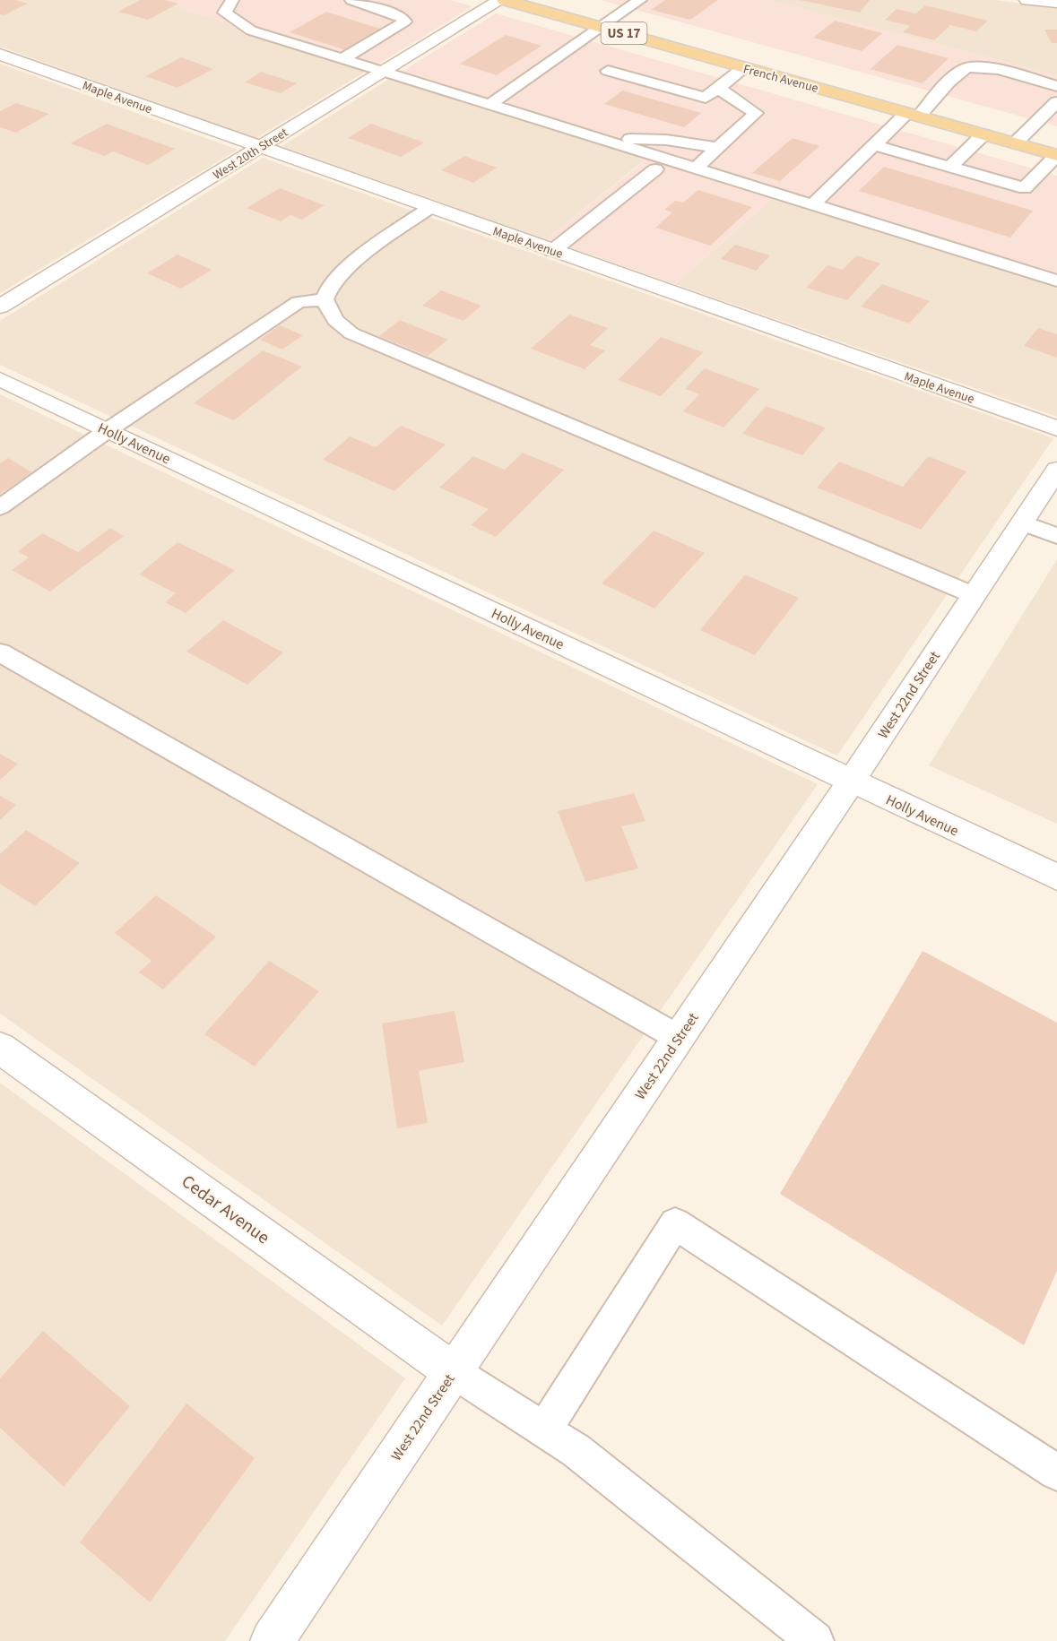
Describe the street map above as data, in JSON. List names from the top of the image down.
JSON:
{
  "streets": {
    "main road": ["US 17", "French Avenue"],
    "street": [
      "Maple Avenue",
      "West 20th Street",
      "Holly Avenue",
      "West 22nd Street",
      "Cedar Avenue"
    ]
  },
  "crossings": [
    ["Maple Avenue", "West 20th Street"],
    ["Holly Avenue", "West 22nd Street"],
    ["West 22nd Street", "Cedar Avenue"]
  ]
}
